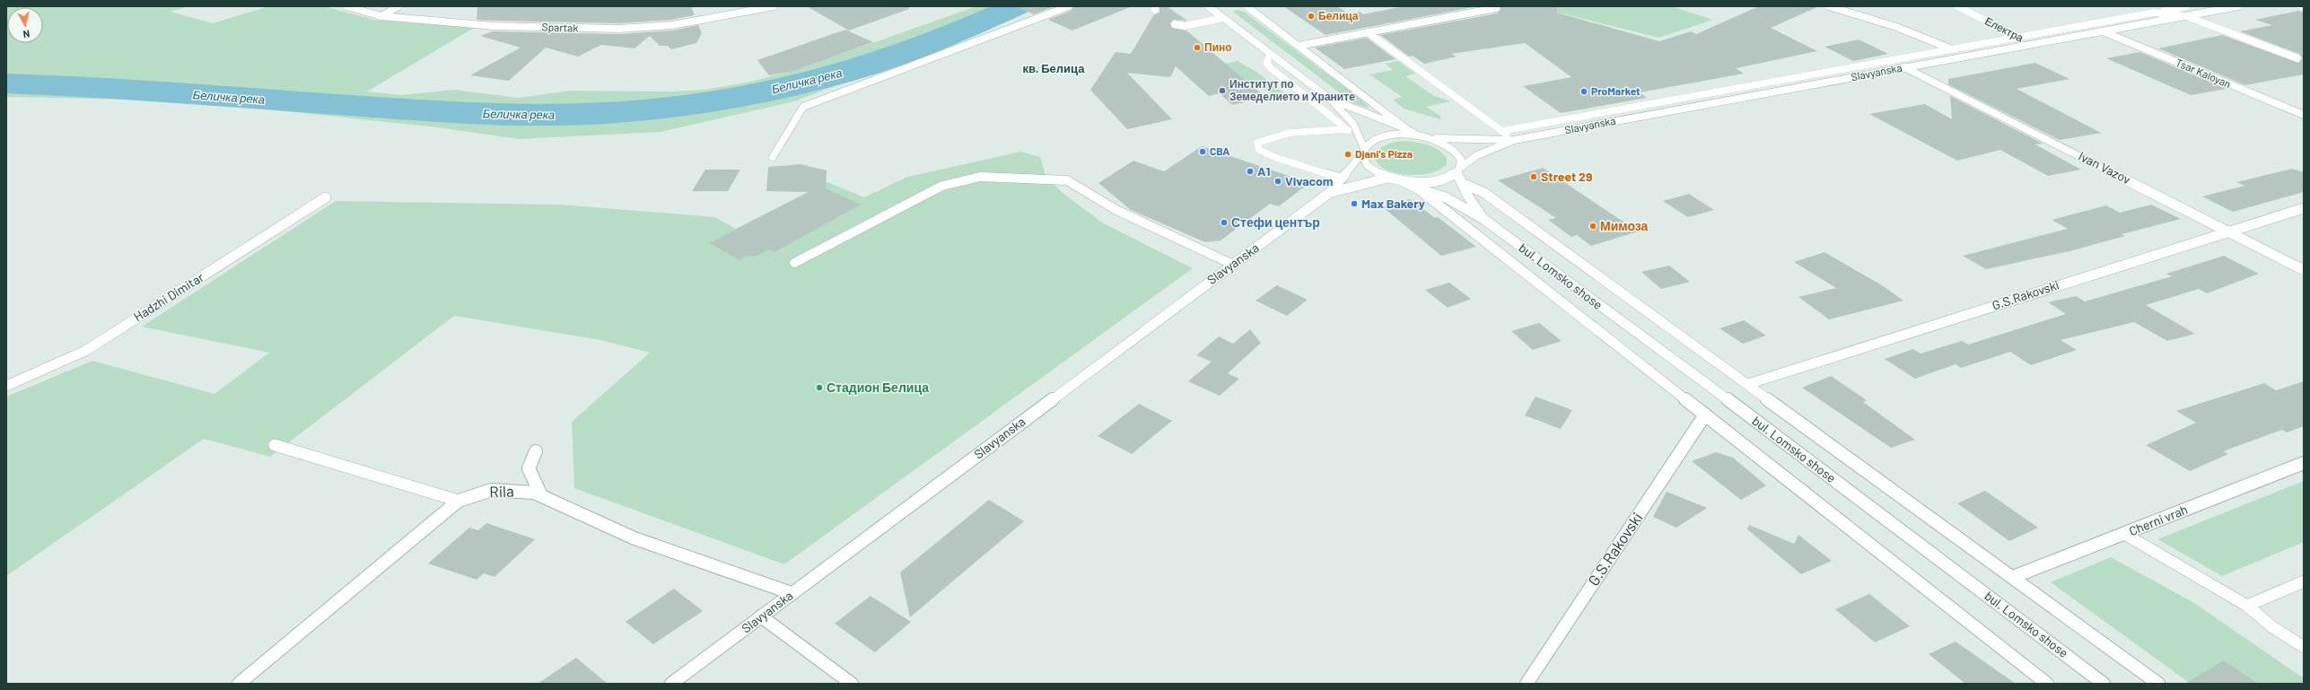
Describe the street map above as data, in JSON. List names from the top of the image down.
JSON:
{
  "streets": {
    "street": [
      "Spartak",
      "Slavyanska",
      "Tsar Kaloyan",
      "Ivan Vazov",
      "bul. Lomsko shose",
      "G.S.Rakovski",
      "Hadzhi Dimitar",
      "Rila",
      "Cherni vrah"
    ],
    "lane": ["Електра"]
  },
  "crossings": [
    ["Електра", "Slavyanska"],
    ["Slavyanska", "Tsar Kaloyan"],
    ["Slavyanska", "Ivan Vazov"],
    ["Slavyanska", "bul. Lomsko shose"],
    ["Slavyanska", "Rila"],
    ["Ivan Vazov", "G.S.Rakovski"]
  ],
  "districts": ["кв. Белица"],
  "water": ["Беличка река"],
  "places": [
    "Белица",
    "Пино",
    "Институт по Земеделието и Храните",
    "ProMarket",
    "CBA",
    "Djani's Pizza",
    "A1",
    "Street 29",
    "Vivacom",
    "Max Bakery",
    "Стефи център",
    "Мимоза",
    "Стадион Белица"
  ],
  "north": "bottom"
}
